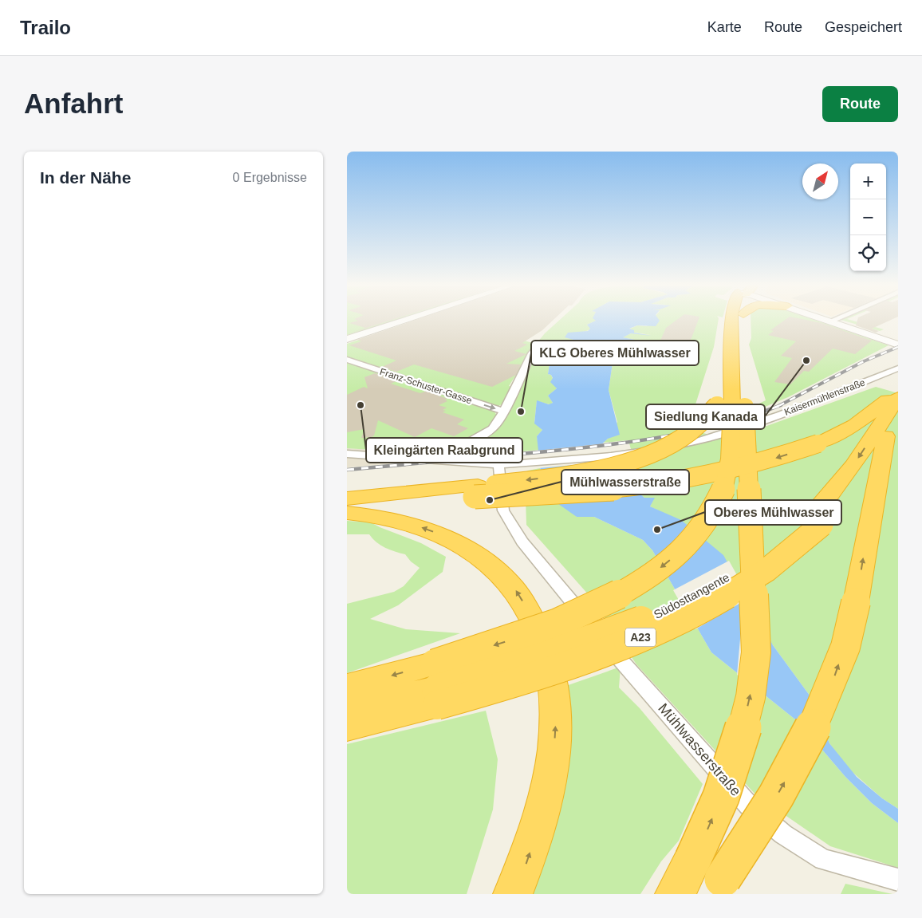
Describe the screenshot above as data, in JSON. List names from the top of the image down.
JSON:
{
  "streets": {
    "highway": ["Südosttangente", "A23"],
    "street": ["Franz-Schuster-Gasse", "Kaisermühlenstraße", "Mühlwasserstraße"]
  },
  "crossings": [
    ["Kaisermühlenstraße", "Mühlwasserstraße"]
  ],
  "places": [
    "Siedlung Kanada",
    "Kleingärten Raabgrund",
    "KLG Oberes Mühlwasser",
    "Mühlwasserstraße",
    "Oberes Mühlwasser"
  ],
  "north": "top right",
  "page": {
    "header": "Trailo",
    "nav": ["Karte", "Route", "Gespeichert"],
    "buttons": "Route",
    "title": "Anfahrt",
    "heading": ["In der Nähe", "0 Ergebnisse"],
    "map_buttons": ["+", "−"]
  }
}
